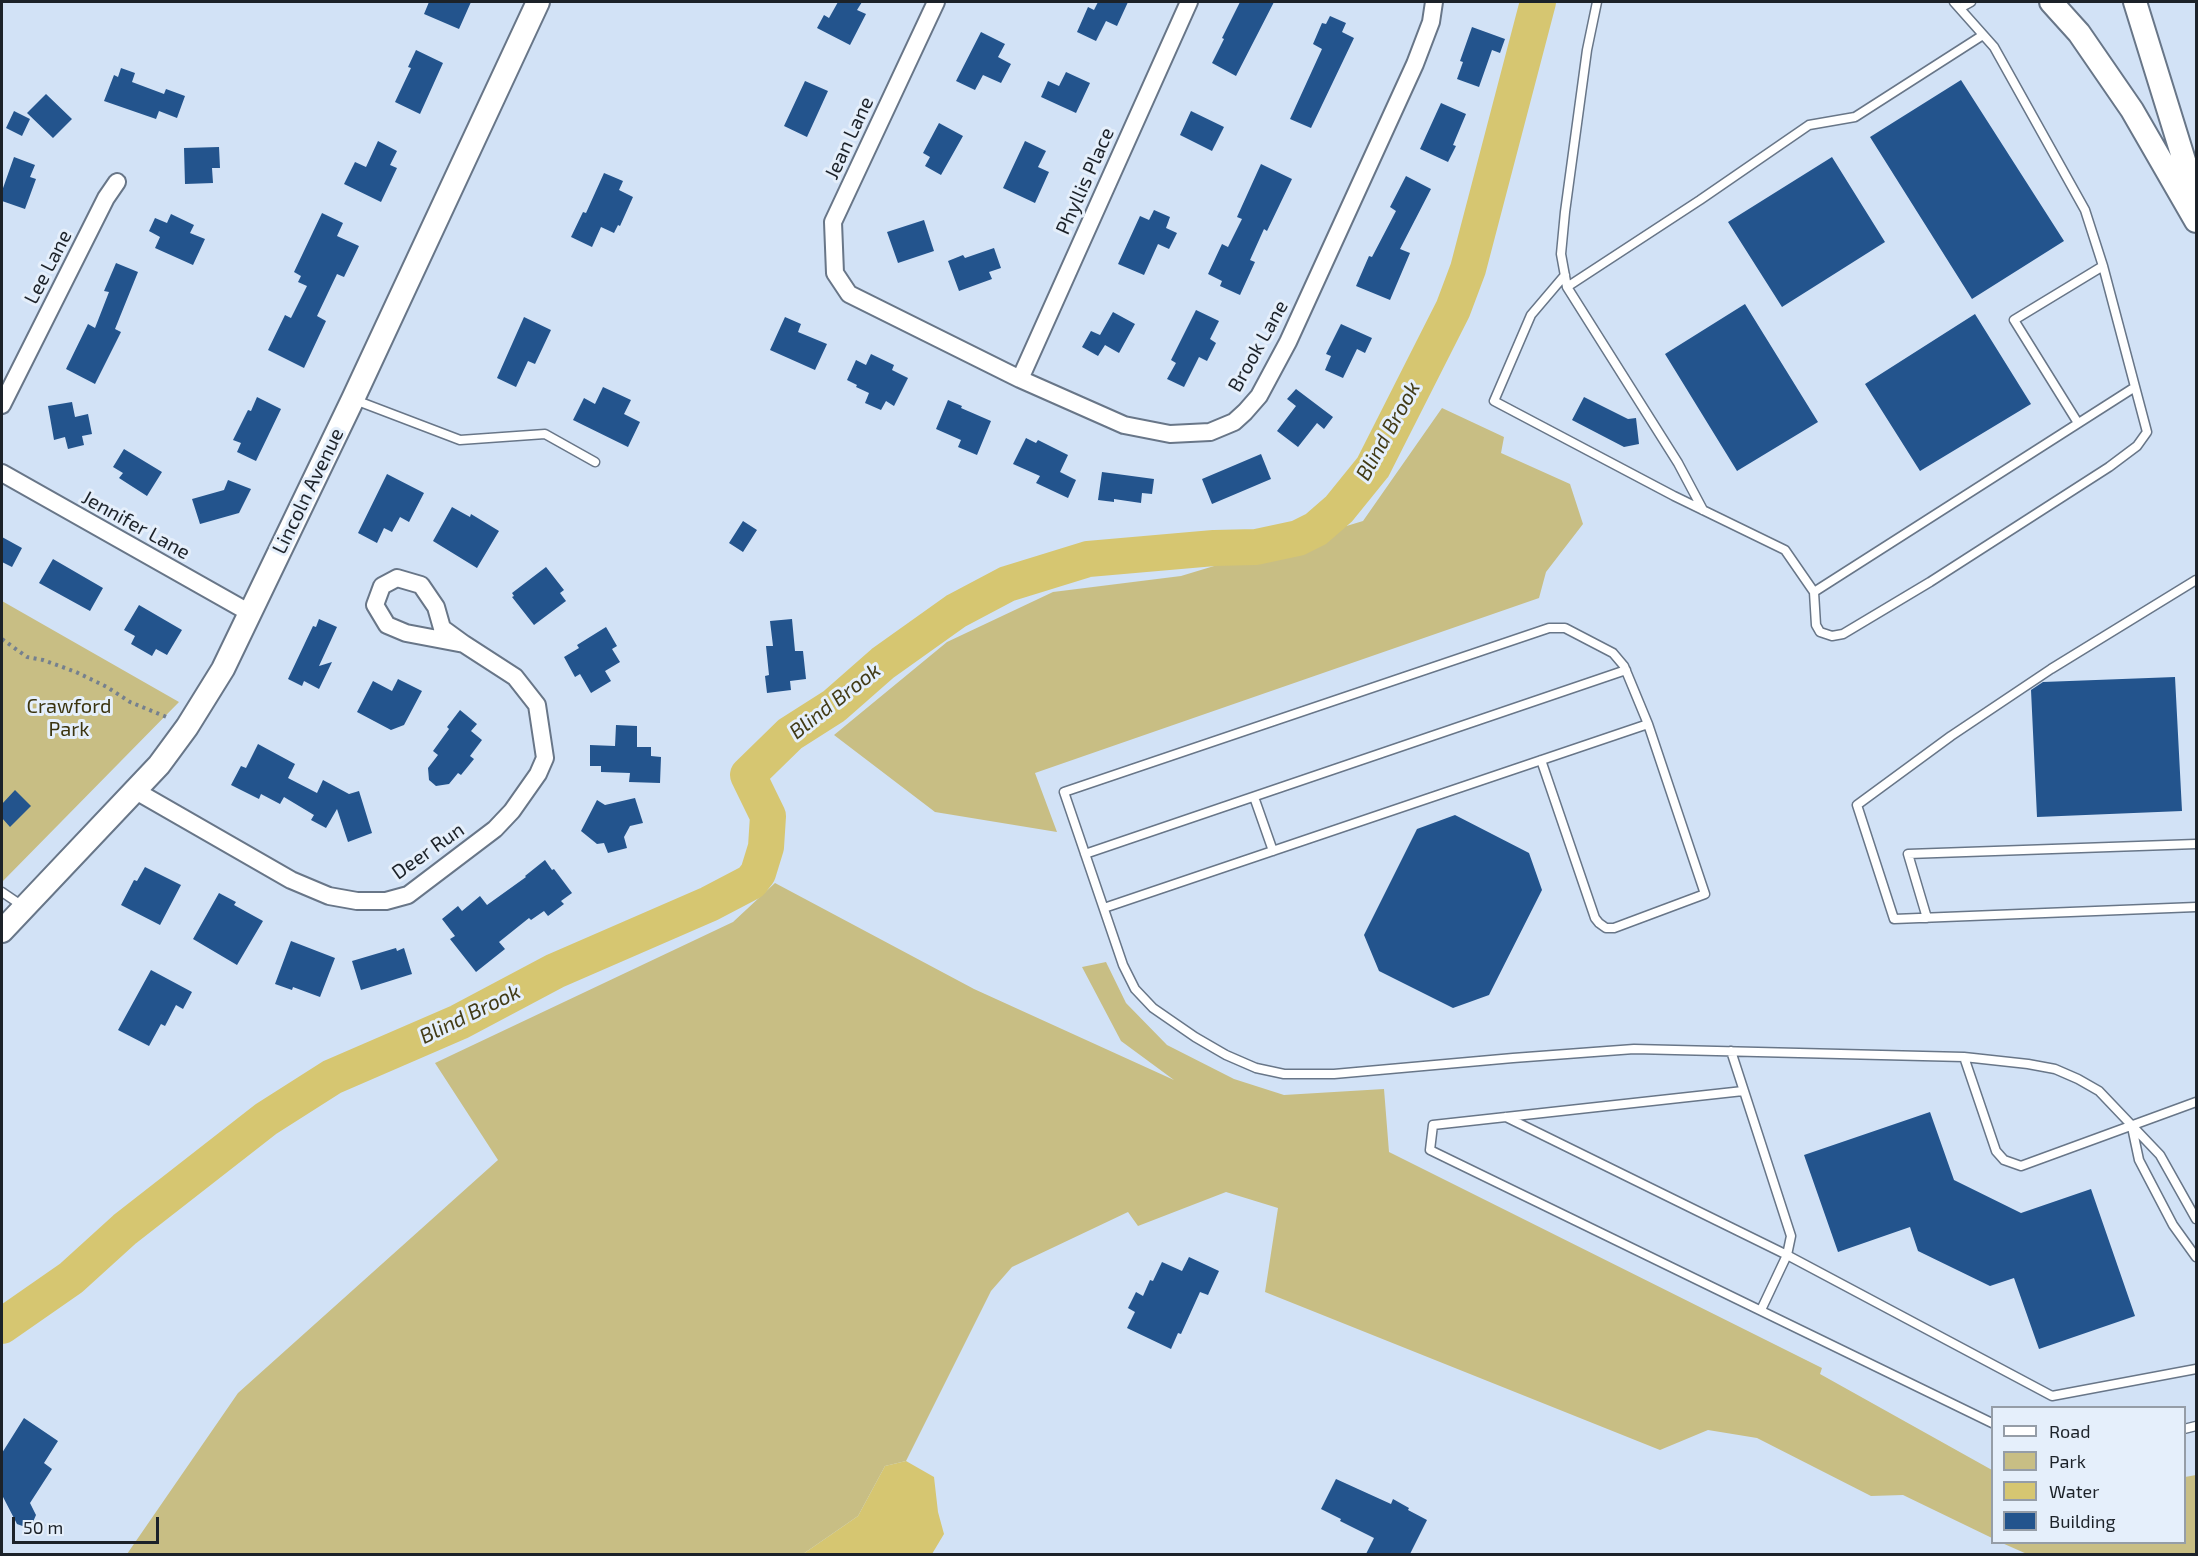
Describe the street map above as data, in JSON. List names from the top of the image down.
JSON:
{
  "streets": {
    "street": [
      "Jean Lane",
      "Phyllis Place",
      "Lee Lane",
      "Brook Lane",
      "Lincoln Avenue",
      "Jennifer Lane",
      "Deer Run"
    ]
  },
  "crossings": [
    ["Jean Lane", "Brook Lane"],
    ["Phyllis Place", "Brook Lane"],
    ["Lincoln Avenue", "Jennifer Lane"],
    ["Lincoln Avenue", "Deer Run"]
  ],
  "water": ["Blind Brook"],
  "parks": ["Crawford Park"],
  "legend": [
    "Road",
    "Park",
    "Water",
    "Building"
  ],
  "scale_bar": "50 m"
}
